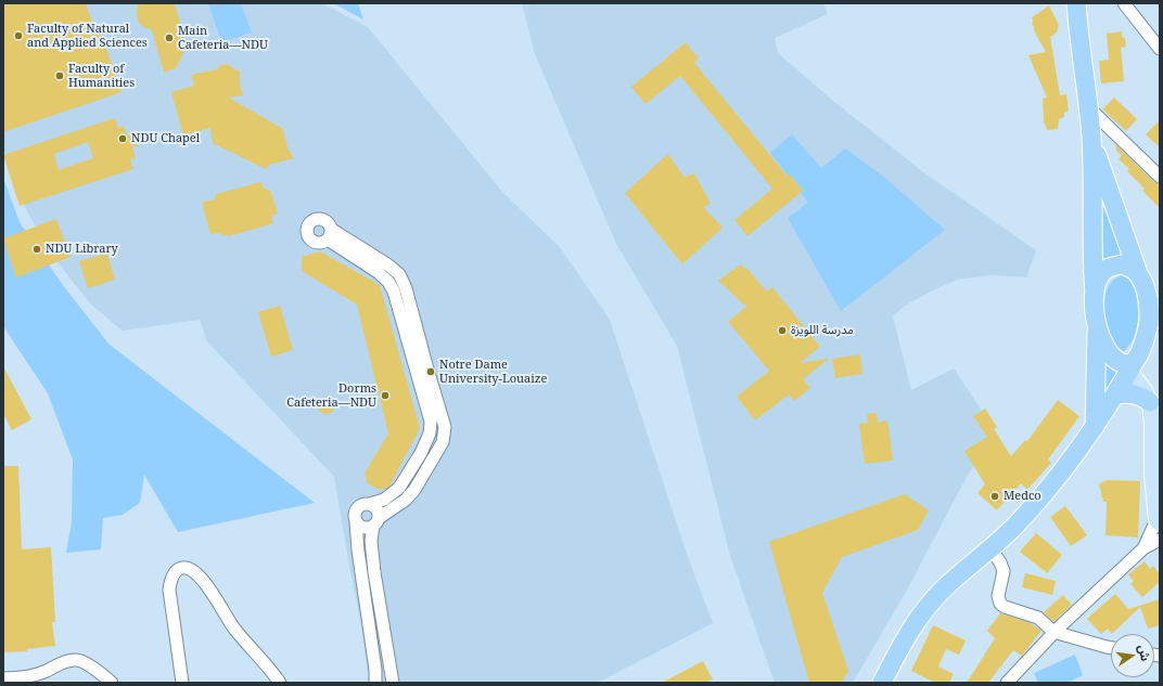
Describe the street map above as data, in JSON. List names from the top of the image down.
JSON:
{
  "places": [
    "Faculty of Natural and Applied Sciences",
    "Main Cafeteria—NDU",
    "Faculty of Humanities",
    "NDU Chapel",
    "NDU Library",
    "مدرسة اللويزة",
    "Notre Dame University-Louaize",
    "Dorms Cafeteria—NDU",
    "Medco"
  ],
  "north": "right"
}
